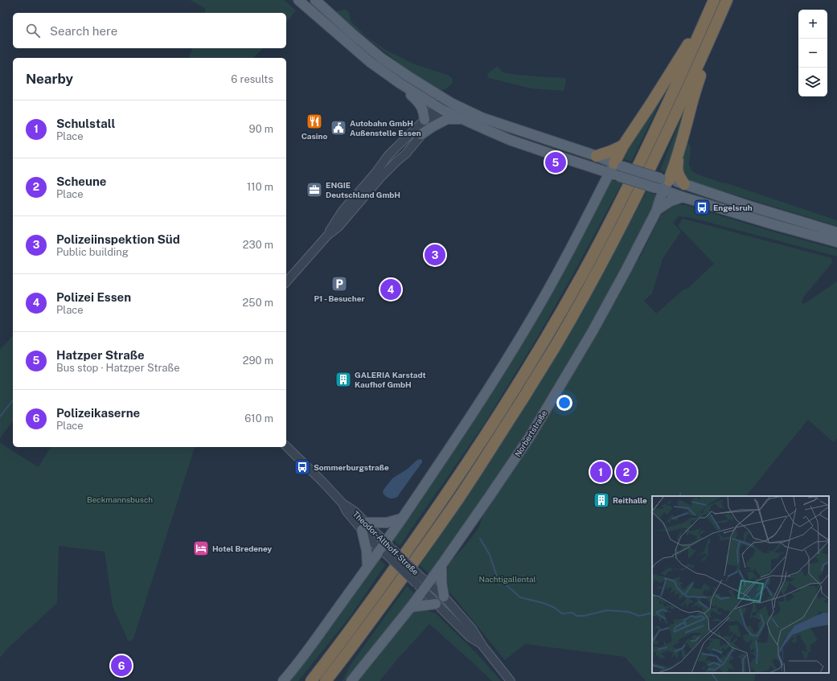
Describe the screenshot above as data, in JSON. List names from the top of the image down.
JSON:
{
  "streets": {
    "main road": ["Norbertstraße"],
    "street": ["Theodor-Althoff-Straße"]
  },
  "crossings": [
    ["Norbertstraße", "Theodor-Althoff-Straße"]
  ],
  "parks": ["Beckmannsbusch", "Nachtigallental"],
  "places": {
    "restaurant": ["Casino"],
    "public building": ["Autobahn GmbH Außenstelle Essen"],
    "office": ["ENGIE Deutschland GmbH"],
    "bus stop": ["Engelsruh", "Sommerburgstraße"],
    "parking": ["P1 - Besucher"],
    "building": ["GALERIA Karstadt Kaufhof GmbH", "Reithalle"],
    "hotel": ["Hotel Bredeney"]
  },
  "page": {
    "map_buttons": ["+", "−"],
    "search": "Search here",
    "heading": ["Nearby", "6 results"],
    "list": [
      {
        "mark": "1",
        "name": "Schulstall",
        "note": "Place",
        "value": "90 m"
      },
      {
        "mark": "2",
        "name": "Scheune",
        "note": "Place",
        "value": "110 m"
      },
      {
        "mark": "3",
        "name": "Polizeiinspektion Süd",
        "note": "Public building",
        "value": "230 m"
      },
      {
        "mark": "4",
        "name": "Polizei Essen",
        "note": "Place",
        "value": "250 m"
      },
      {
        "mark": "5",
        "name": "Hatzper Straße",
        "note": "Bus stop · Hatzper Straße",
        "value": "290 m"
      },
      {
        "mark": "6",
        "name": "Polizeikaserne",
        "note": "Place",
        "value": "610 m"
      }
    ],
    "pins": [
      "5",
      "3",
      "4",
      "1",
      "2",
      "6"
    ]
  }
}
